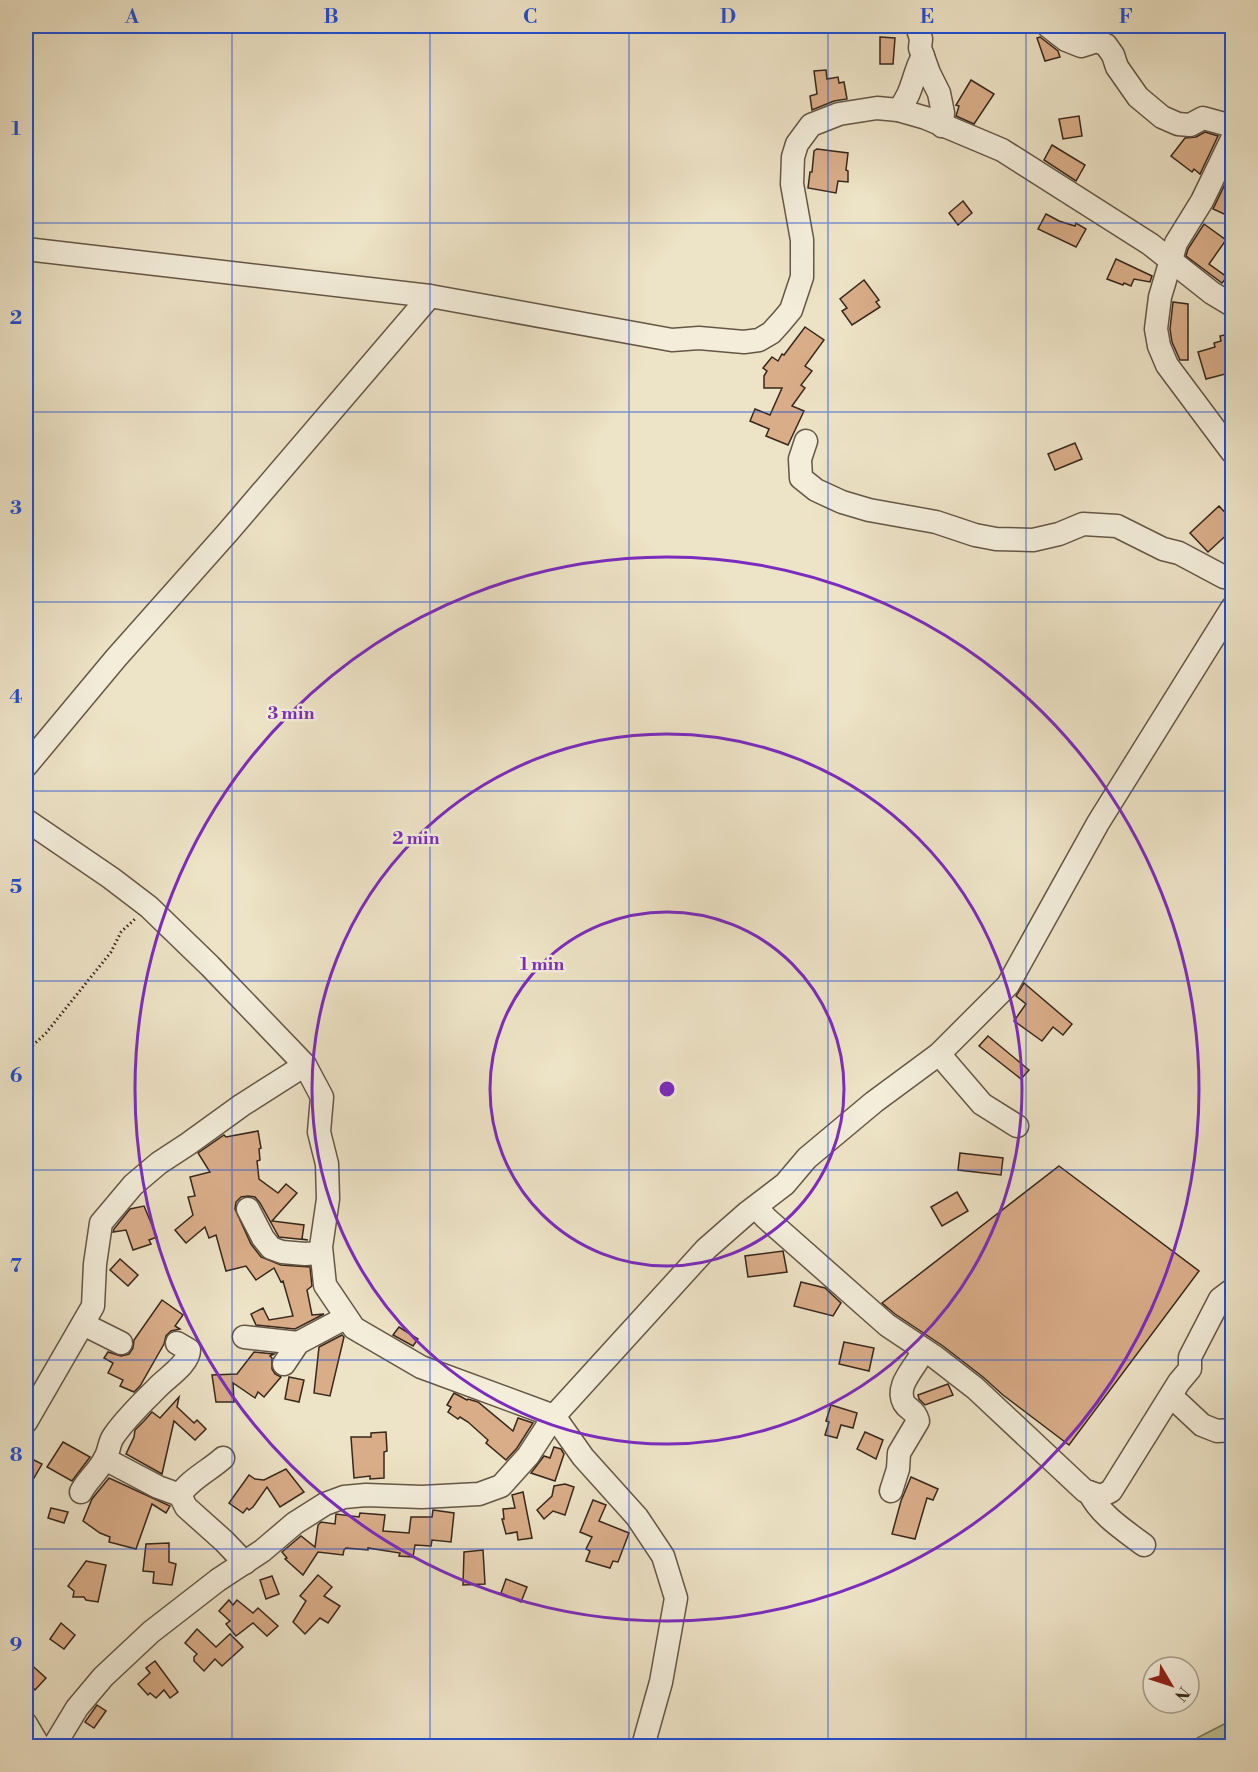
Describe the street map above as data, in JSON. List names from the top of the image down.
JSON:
{
  "north": "bottom right",
  "grid": {
    "columns": [
      "A",
      "B",
      "C",
      "D",
      "E",
      "F"
    ],
    "rows": [
      "1",
      "2",
      "3",
      "4",
      "5",
      "6",
      "7",
      "8",
      "9"
    ]
  },
  "rings": ["3 min", "2 min", "1 min"]
}
